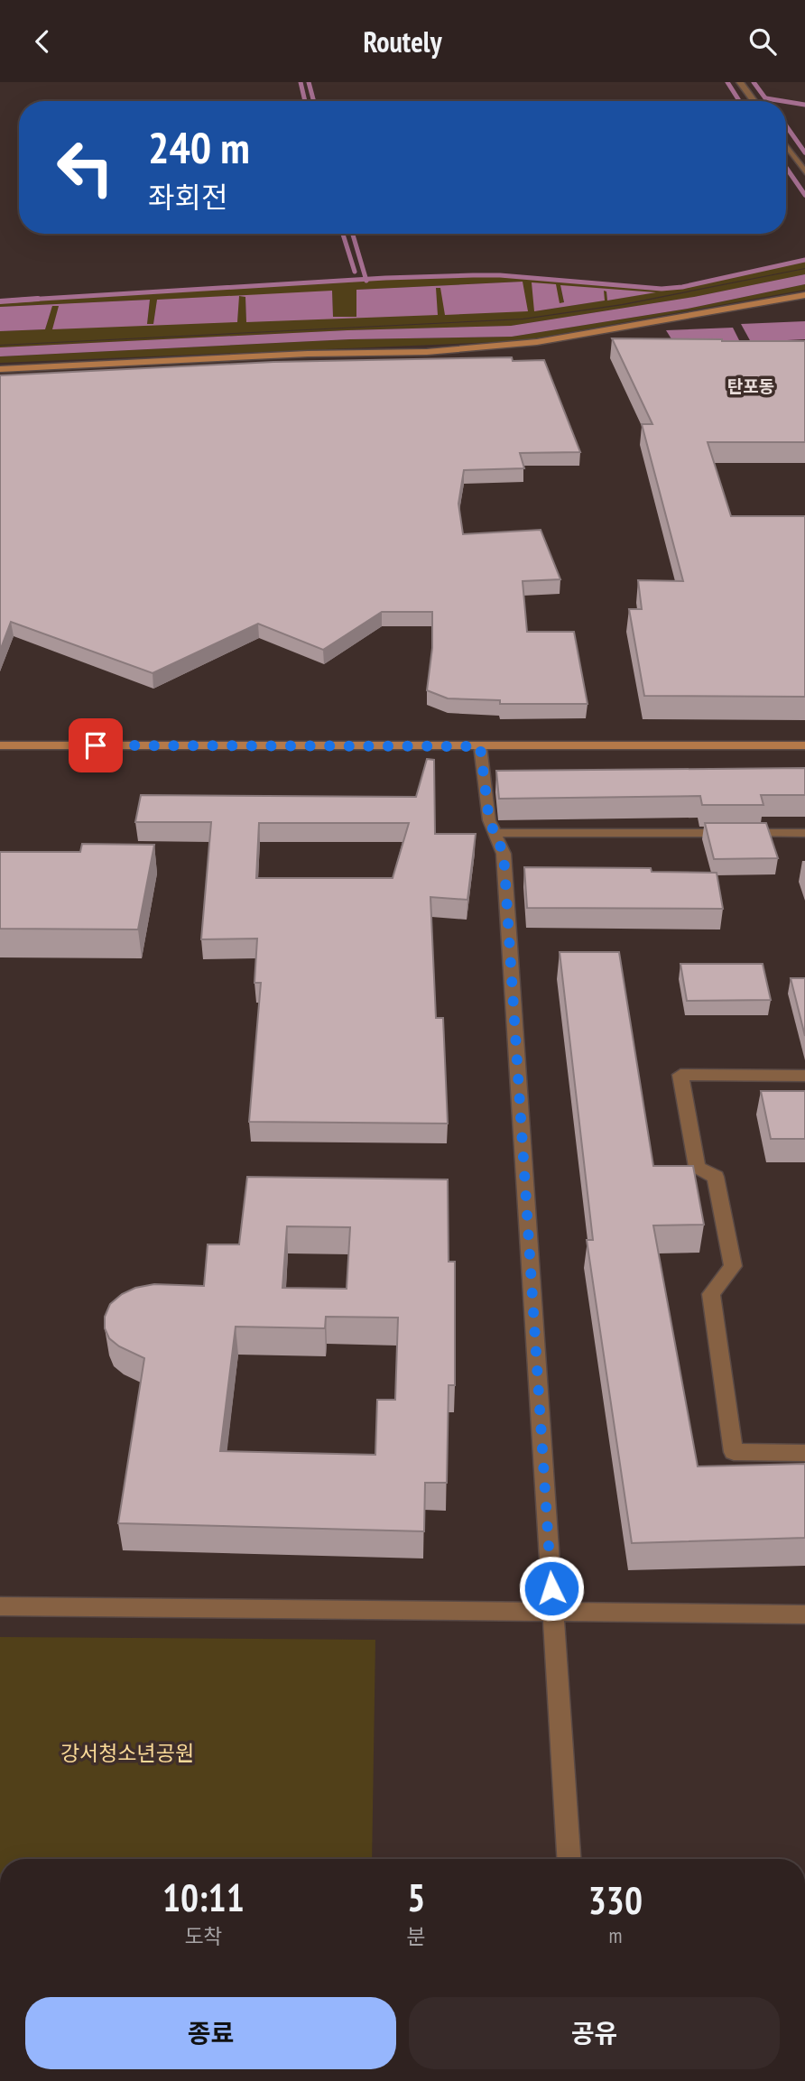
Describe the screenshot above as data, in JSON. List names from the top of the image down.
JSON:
{
  "districts": ["탄포동"],
  "parks": ["강서청소년공원"],
  "page": {
    "header": "Routely",
    "turn": ["240 m", "좌회전"],
    "eta": [
      "10:11",
      "도착",
      "5",
      "분",
      "330",
      "m"
    ],
    "buttons": ["종료", "공유"]
  }
}
